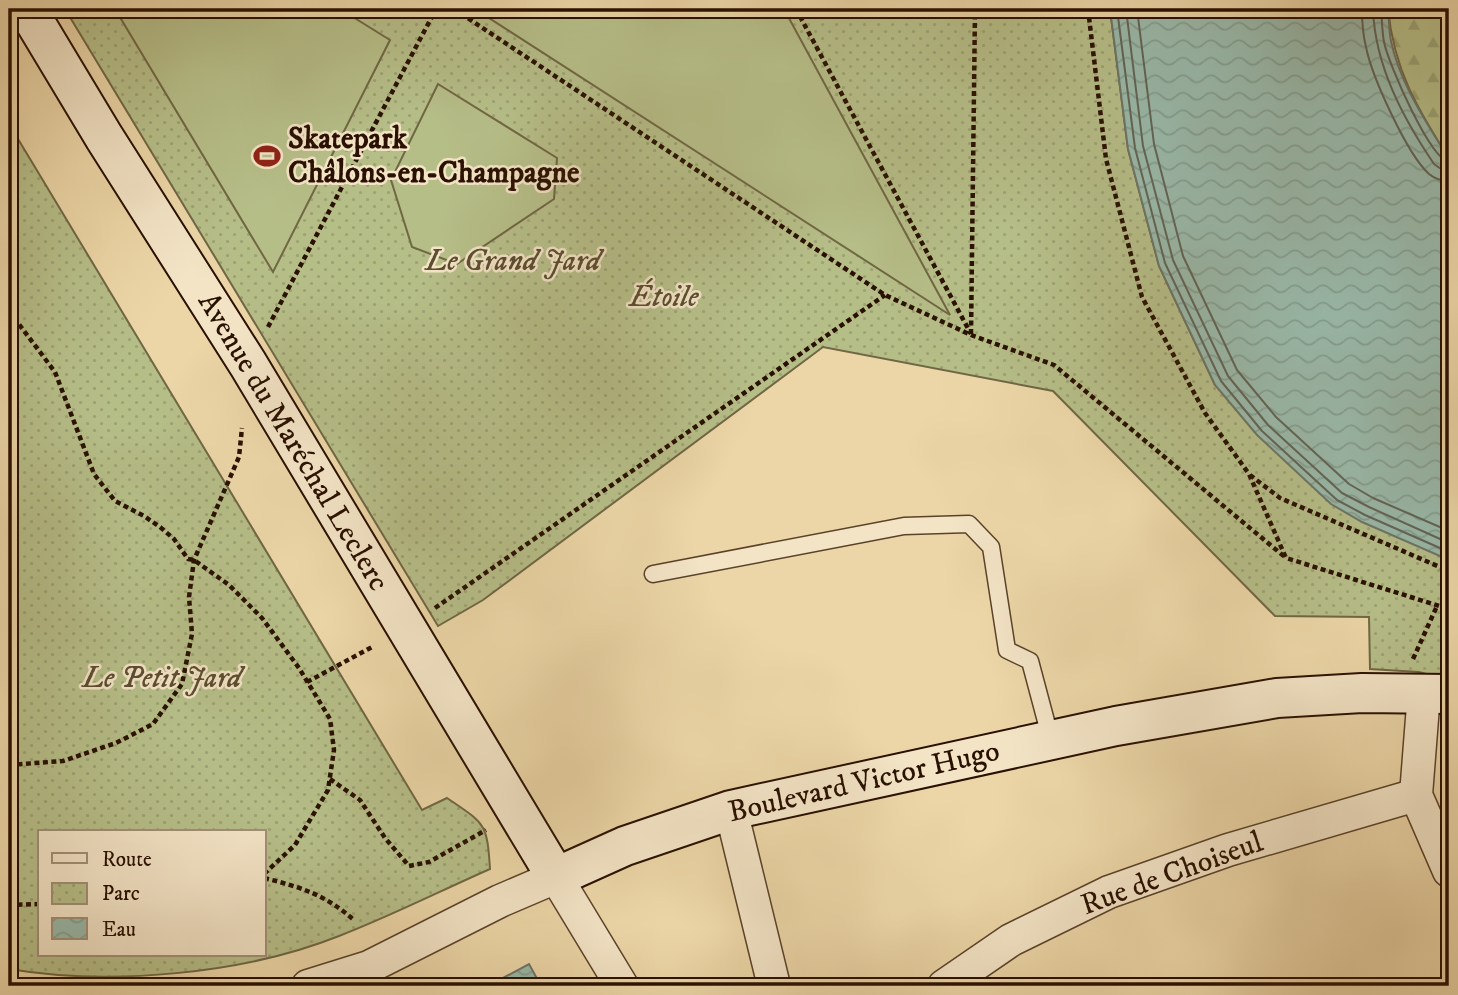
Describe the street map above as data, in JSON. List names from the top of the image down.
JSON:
{
  "streets": {
    "main road": ["Avenue du Maréchal Leclerc", "Boulevard Victor Hugo"],
    "street": ["Rue de Choiseul"]
  },
  "crossings": [
    ["Avenue du Maréchal Leclerc", "Boulevard Victor Hugo"]
  ],
  "parks": ["Le Grand Jard", "Étoile", "Le Petit Jard"],
  "places": {
    "sports": ["Skatepark Châlons-en-Champagne"]
  },
  "legend": ["Route", "Parc", "Eau"]
}
